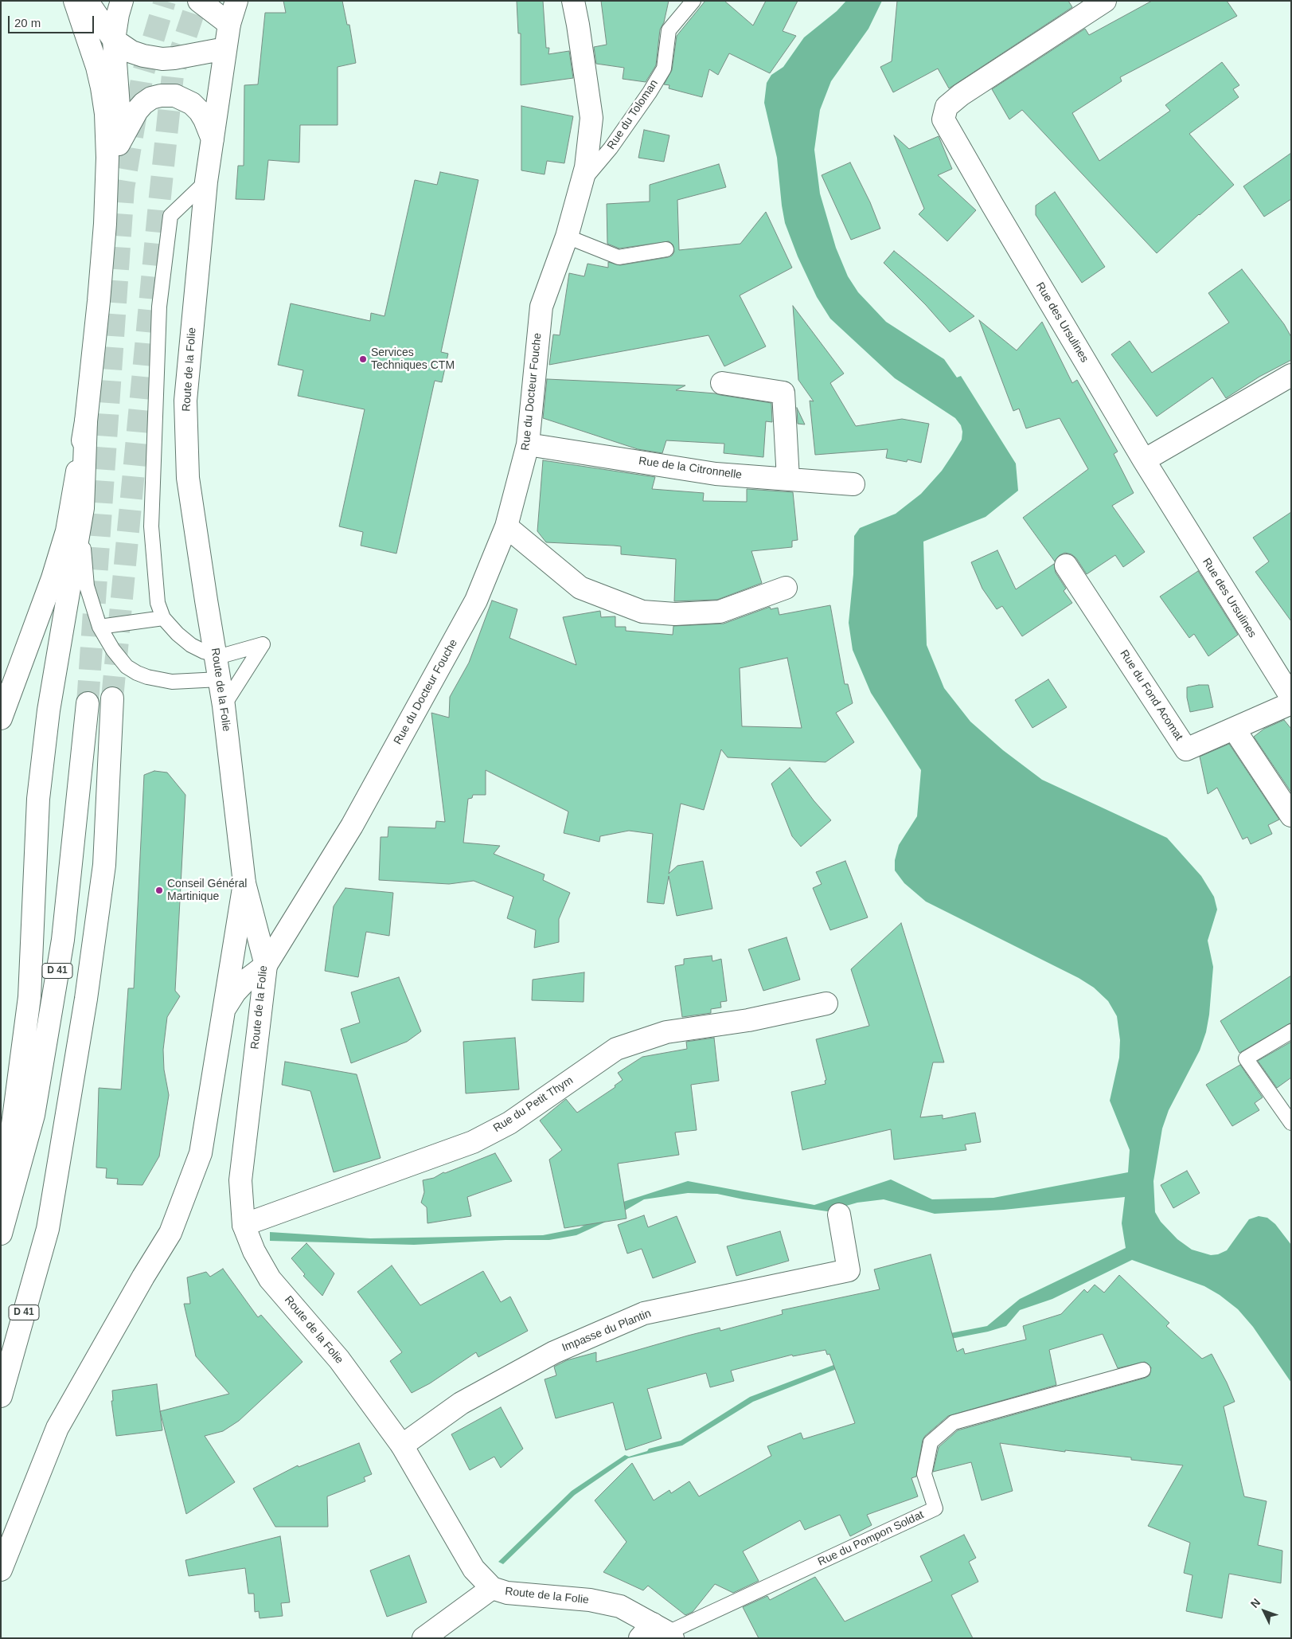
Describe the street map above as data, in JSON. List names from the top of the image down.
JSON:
{
  "streets": {
    "main road": [
      "Rue des Ursulines",
      "Route de la Folie",
      "Rue du Docteur Fouche",
      "Rue de la Citronnelle",
      "Rue du Fond Acomat",
      "D 41",
      "Rue du Petit Thym",
      "Impasse du Plantin"
    ],
    "lane": ["Rue du Toloman", "Rue du Pompon Soldat"]
  },
  "crossings": [
    ["Rue du Toloman", "Rue du Docteur Fouche"],
    ["Route de la Folie", "Rue du Docteur Fouche"],
    ["Route de la Folie", "Rue du Petit Thym"],
    ["Route de la Folie", "Impasse du Plantin"],
    ["Route de la Folie", "Rue du Pompon Soldat"],
    ["Rue du Docteur Fouche", "Rue de la Citronnelle"]
  ],
  "places": ["Services Techniques CTM", "Conseil Général Martinique"],
  "scale_bar": "20 m",
  "north": "top left"
}
